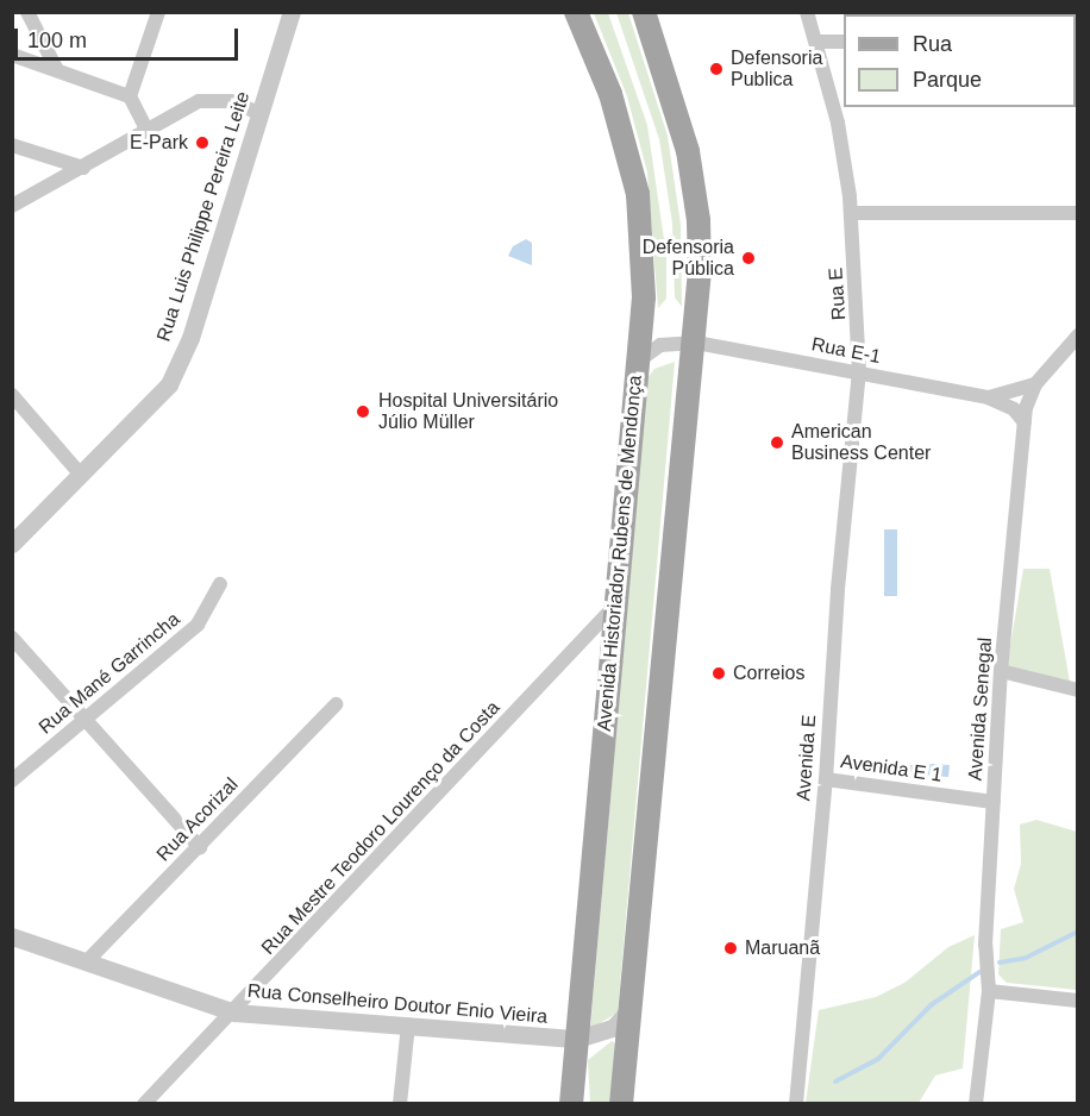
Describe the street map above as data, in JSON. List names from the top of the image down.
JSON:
{
  "streets": {
    "main road": ["Avenida Historiador Rubens de Mendonça"],
    "street": [
      "Rua Luis Philippe Pereira Leite",
      "Rua E",
      "Rua E-1",
      "Rua Mané Garrincha",
      "Avenida Senegal",
      "Avenida E",
      "Avenida E 1",
      "Rua Acorizal",
      "Rua Mestre Teodoro Lourenço da Costa",
      "Rua Conselheiro Doutor Enio Vieira"
    ]
  },
  "crossings": [
    ["Rua E", "Rua E-1"],
    ["Rua E", "Avenida E"],
    ["Rua E-1", "Avenida Historiador Rubens de Mendonça"],
    ["Rua E-1", "Avenida Senegal"],
    ["Rua E-1", "Avenida E"],
    ["Avenida Historiador Rubens de Mendonça", "Rua Mestre Teodoro Lourenço da Costa"],
    ["Avenida Historiador Rubens de Mendonça", "Rua Conselheiro Doutor Enio Vieira"],
    ["Avenida Senegal", "Avenida E 1"],
    ["Avenida E", "Avenida E 1"],
    ["Rua Acorizal", "Rua Conselheiro Doutor Enio Vieira"],
    ["Rua Mestre Teodoro Lourenço da Costa", "Rua Conselheiro Doutor Enio Vieira"]
  ],
  "places": [
    "Defensoria Publica",
    "E-Park",
    "Defensoria Pública",
    "Hospital Universitário Júlio Müller",
    "American Business Center",
    "Correios",
    "Maruanã"
  ],
  "legend": ["Rua", "Parque"],
  "scale_bar": "100 m"
}
